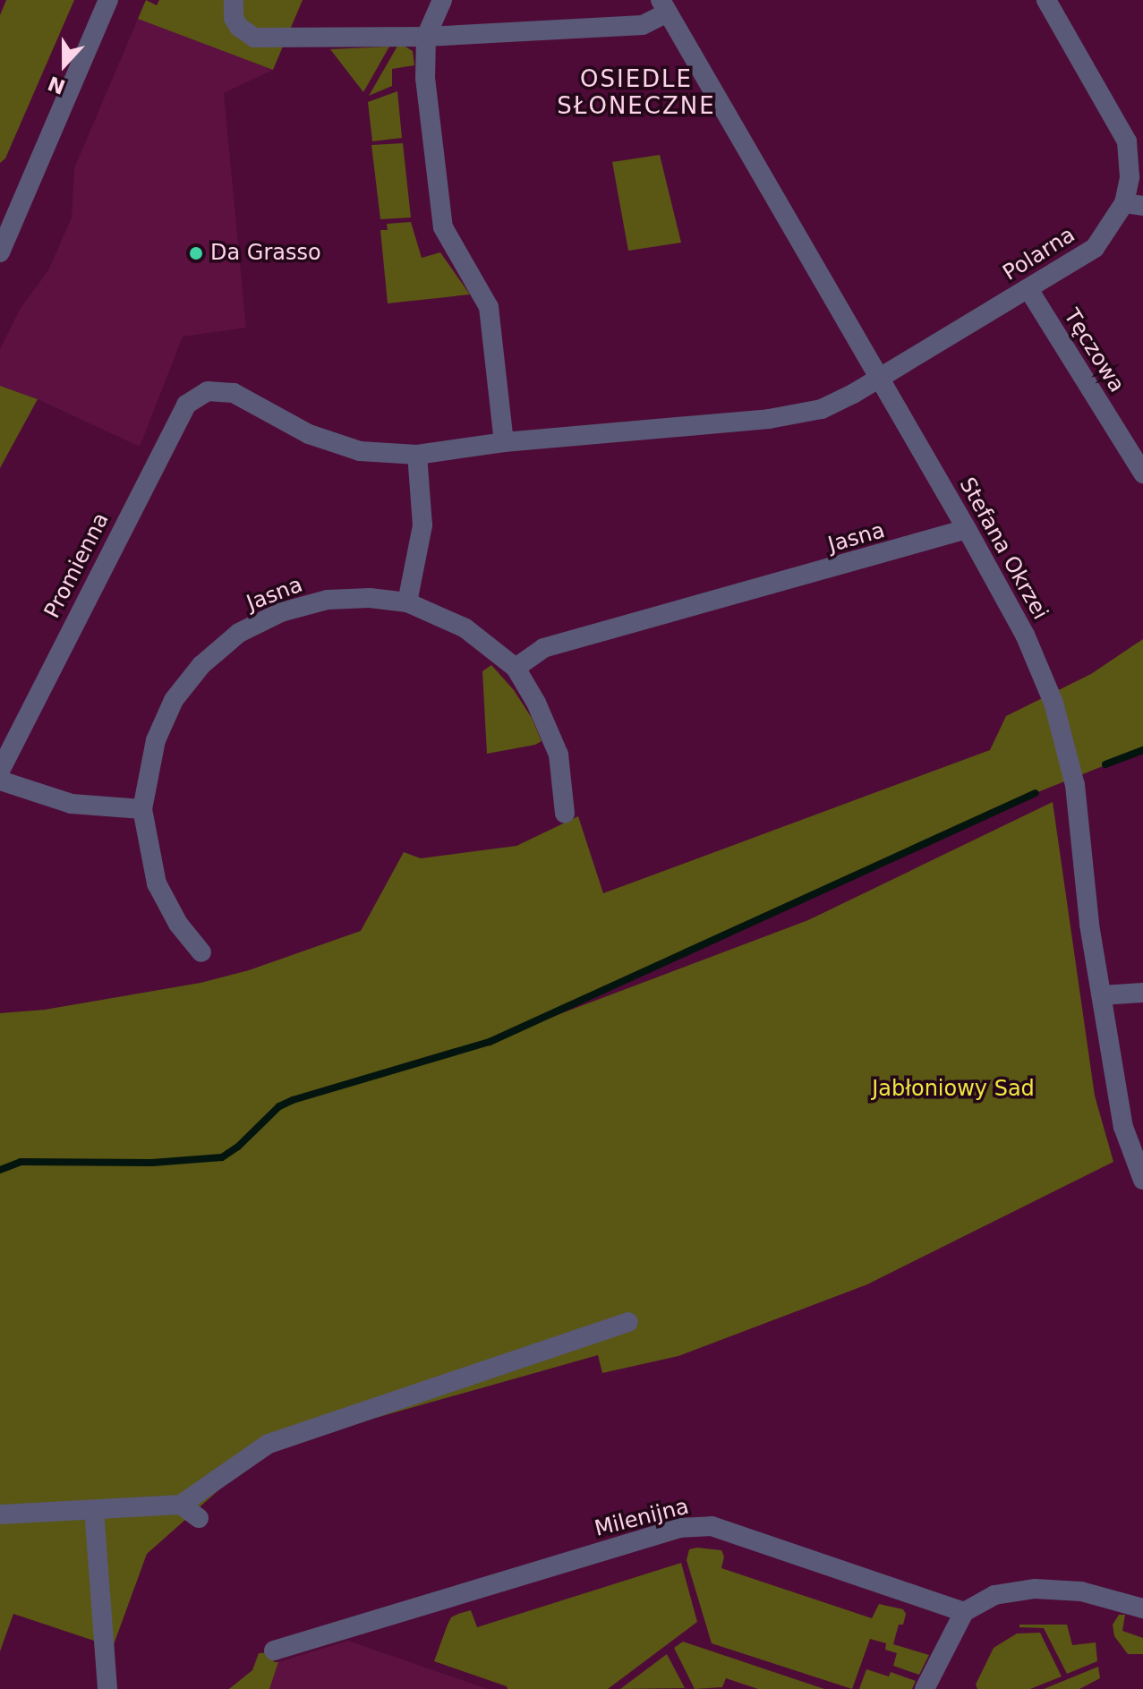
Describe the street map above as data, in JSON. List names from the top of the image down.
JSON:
{
  "streets": {
    "street": [
      "Polarna",
      "Tęczowa",
      "Jasna",
      "Stefana Okrzei",
      "Promienna",
      "Milenijna"
    ]
  },
  "crossings": [
    ["Polarna", "Tęczowa"],
    ["Polarna", "Stefana Okrzei"],
    ["Polarna", "Promienna"],
    ["Jasna", "Stefana Okrzei"]
  ],
  "districts": ["OSIEDLE SŁONECZNE"],
  "parks": ["Jabłoniowy Sad"],
  "places": ["Da Grasso"],
  "north": "bottom"
}
